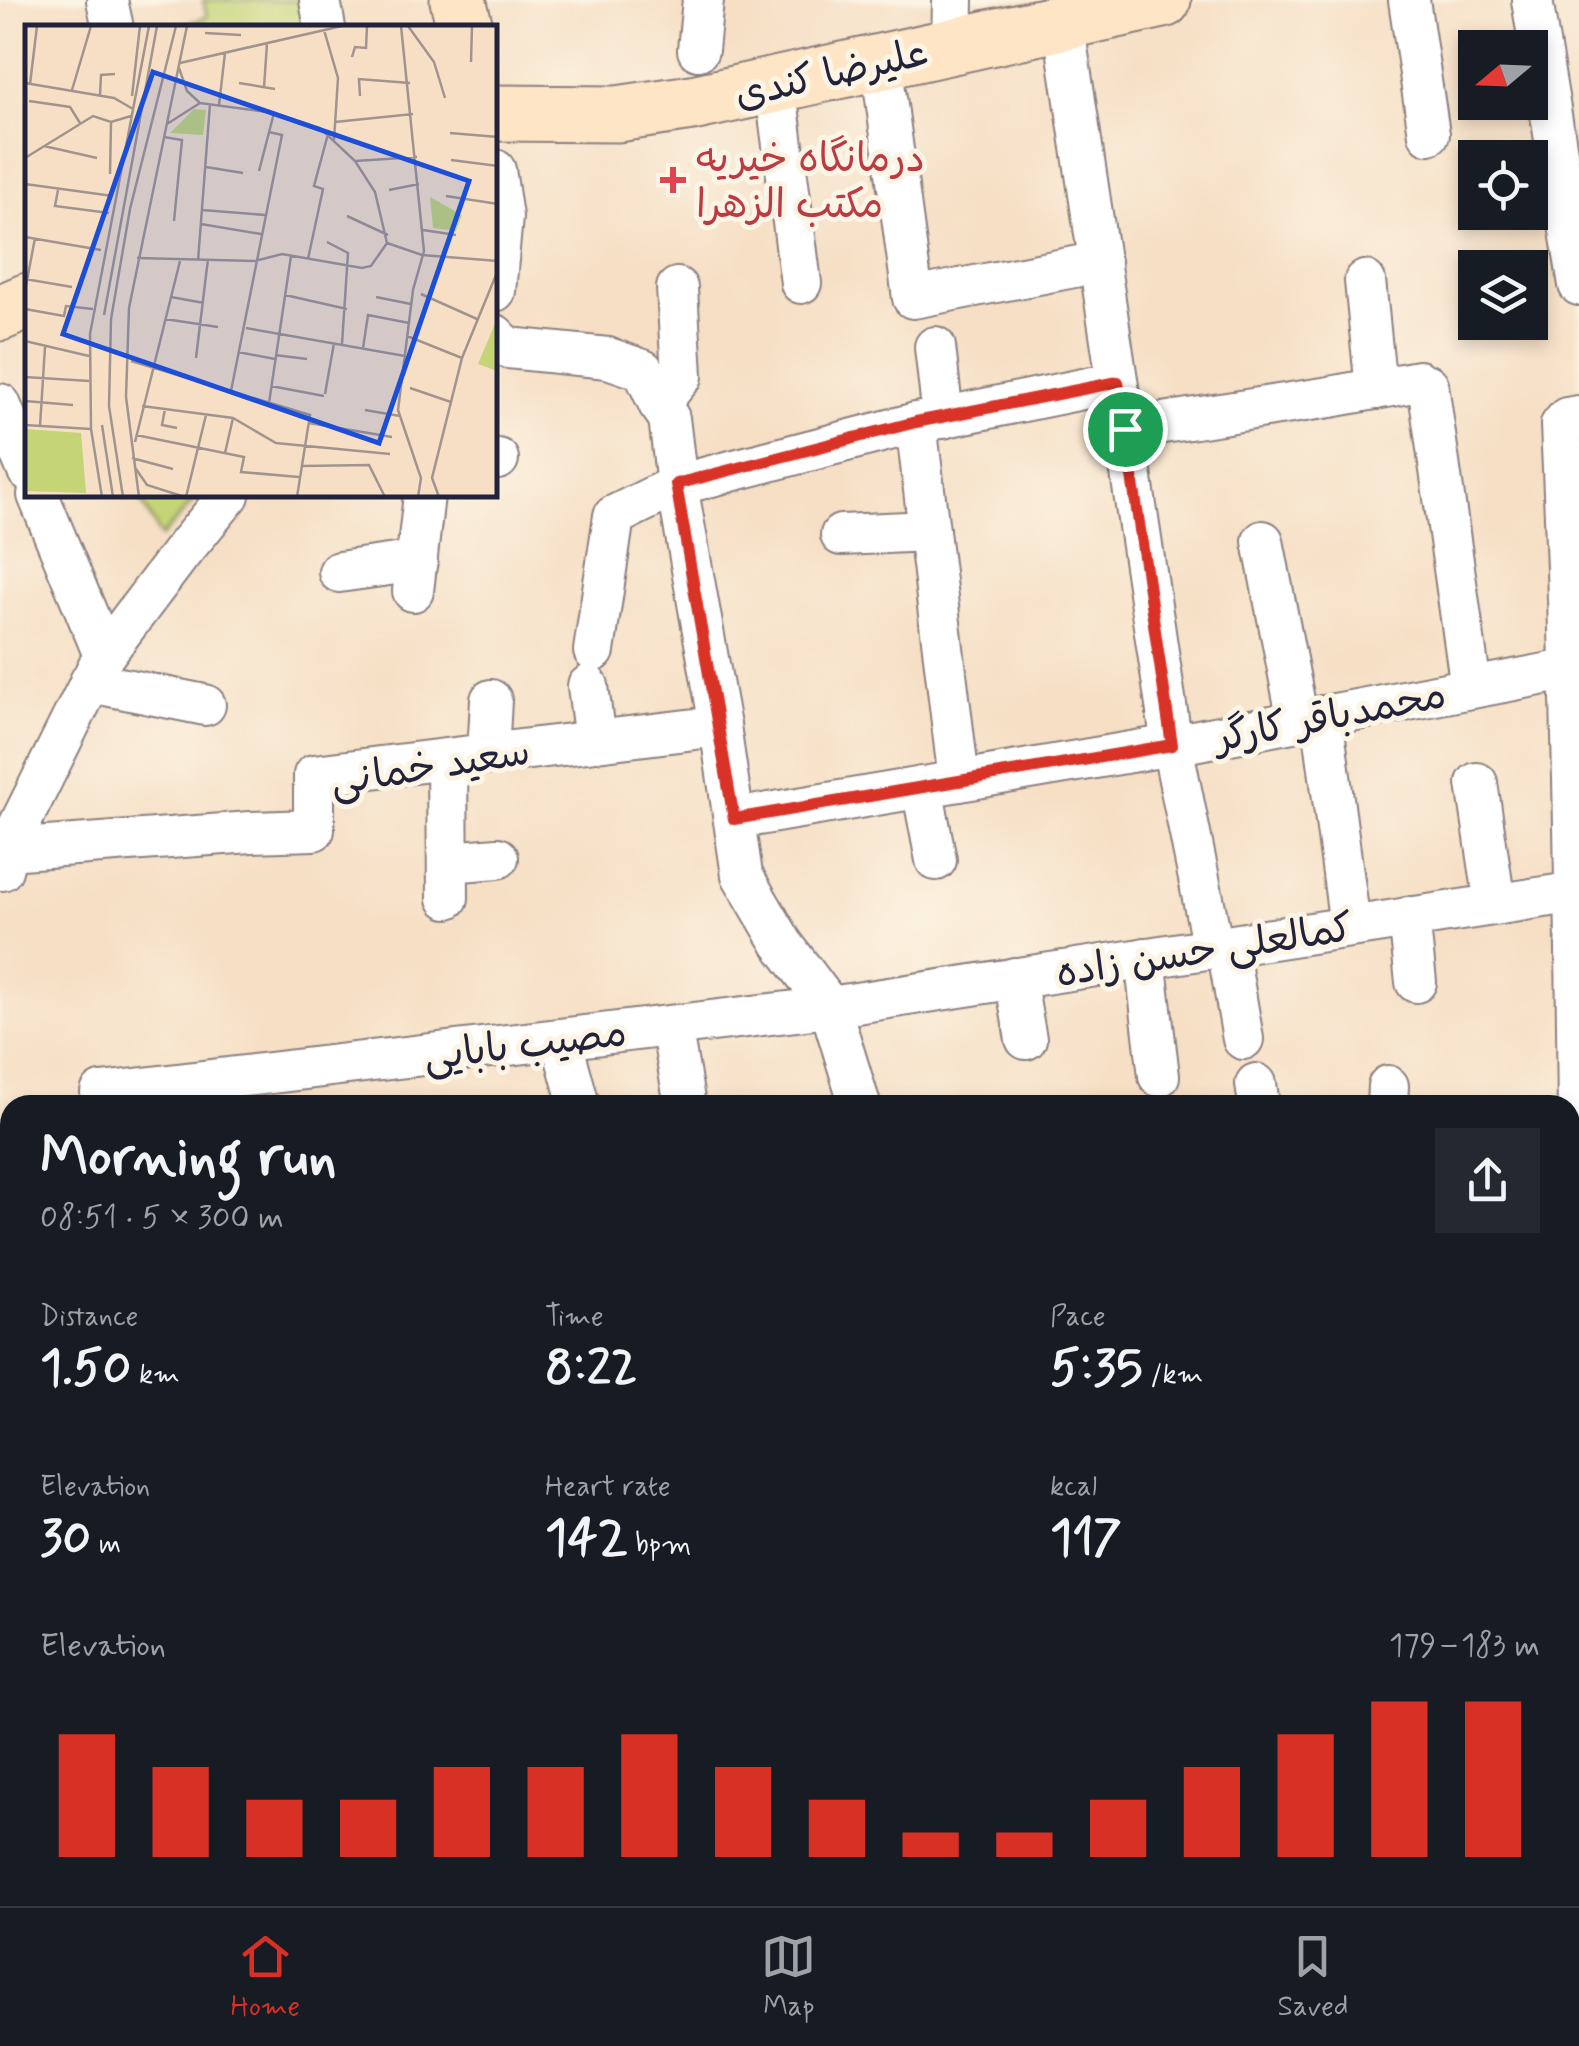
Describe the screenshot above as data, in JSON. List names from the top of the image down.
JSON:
{
  "streets": {
    "main road": ["علیرضا کندی"],
    "street": [
      "محمدباقر کارگر",
      "سعید خمانی",
      "کمالعلی حسن زاده",
      "مصیب بابایی"
    ]
  },
  "crossings": [
    ["کمالعلی حسن زاده", "مصیب بابایی"]
  ],
  "places": {
    "health": ["درمانگاه خیریه مکتب الزهرا"]
  },
  "north": "left",
  "page": {
    "heading": ["Morning run", "08:51 · 5 × 300 m"],
    "stats": [
      ["Distance", "1.50 km"],
      ["Time", "8:22"],
      ["Pace", "5:35 /km"],
      ["Elevation", "30 m"],
      ["Heart rate", "142 bpm"],
      ["kcal", "117"]
    ],
    "chart": ["Elevation", "179–183 m"],
    "tabs": ["Home", "Map", "Saved"]
  }
}
